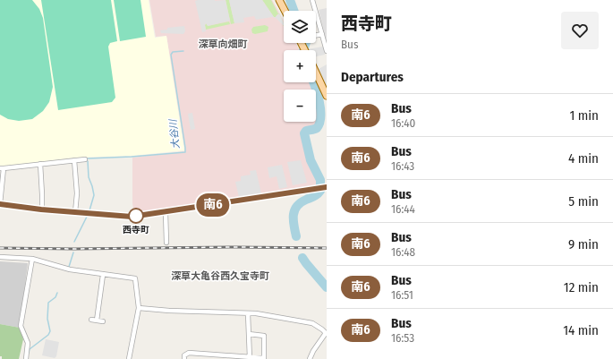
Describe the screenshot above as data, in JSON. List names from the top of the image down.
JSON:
{
  "districts": ["深草向畑町", "深草大亀谷西久宝寺町"],
  "water": ["大谷川"],
  "places": ["西寺町"],
  "lines": ["bus line 南6"],
  "page": {
    "on_map": "南6",
    "heading": [
      ["西寺町", "Bus"],
      "Departures"
    ],
    "map_buttons": ["+", "−"],
    "list": [
      {
        "mark": "南6",
        "name": "Bus",
        "note": "16:40",
        "value": "1 min"
      },
      {
        "mark": "南6",
        "name": "Bus",
        "note": "16:43",
        "value": "4 min"
      },
      {
        "mark": "南6",
        "name": "Bus",
        "note": "16:44",
        "value": "5 min"
      },
      {
        "mark": "南6",
        "name": "Bus",
        "note": "16:48",
        "value": "9 min"
      },
      {
        "mark": "南6",
        "name": "Bus",
        "note": "16:51",
        "value": "12 min"
      },
      {
        "mark": "南6",
        "name": "Bus",
        "note": "16:53",
        "value": "14 min"
      }
    ]
  }
}
